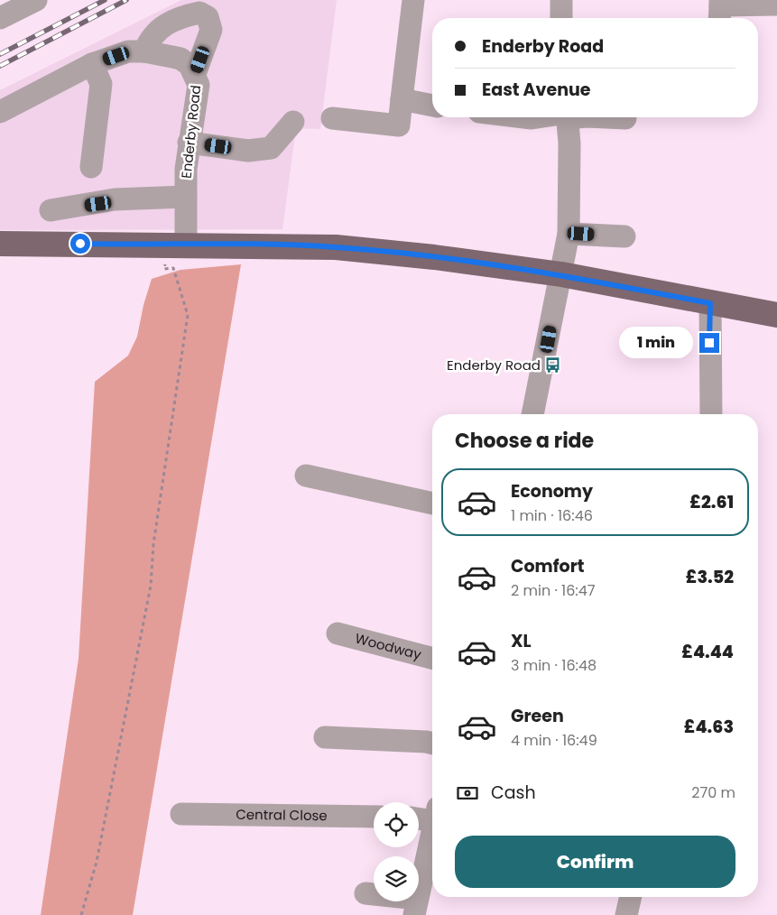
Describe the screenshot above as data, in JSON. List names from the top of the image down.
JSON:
{
  "streets": {
    "street": ["Enderby Road", "Woodway", "Central Close"]
  },
  "places": {
    "bus stop": ["Enderby Road"]
  },
  "page": {
    "banner": ["Enderby Road", "East Avenue"],
    "bubble": "1 min",
    "heading": "Choose a ride",
    "list": [
      {
        "name": "Economy",
        "note": "1 min · 16:46",
        "value": "£2.61"
      },
      {
        "name": "Comfort",
        "note": "2 min · 16:47",
        "value": "£3.52"
      },
      {
        "name": "XL",
        "note": "3 min · 16:48",
        "value": "£4.44"
      },
      {
        "name": "Green",
        "note": "4 min · 16:49",
        "value": "£4.63"
      }
    ],
    "pay": ["Cash", "270 m"],
    "buttons": "Confirm"
  }
}
